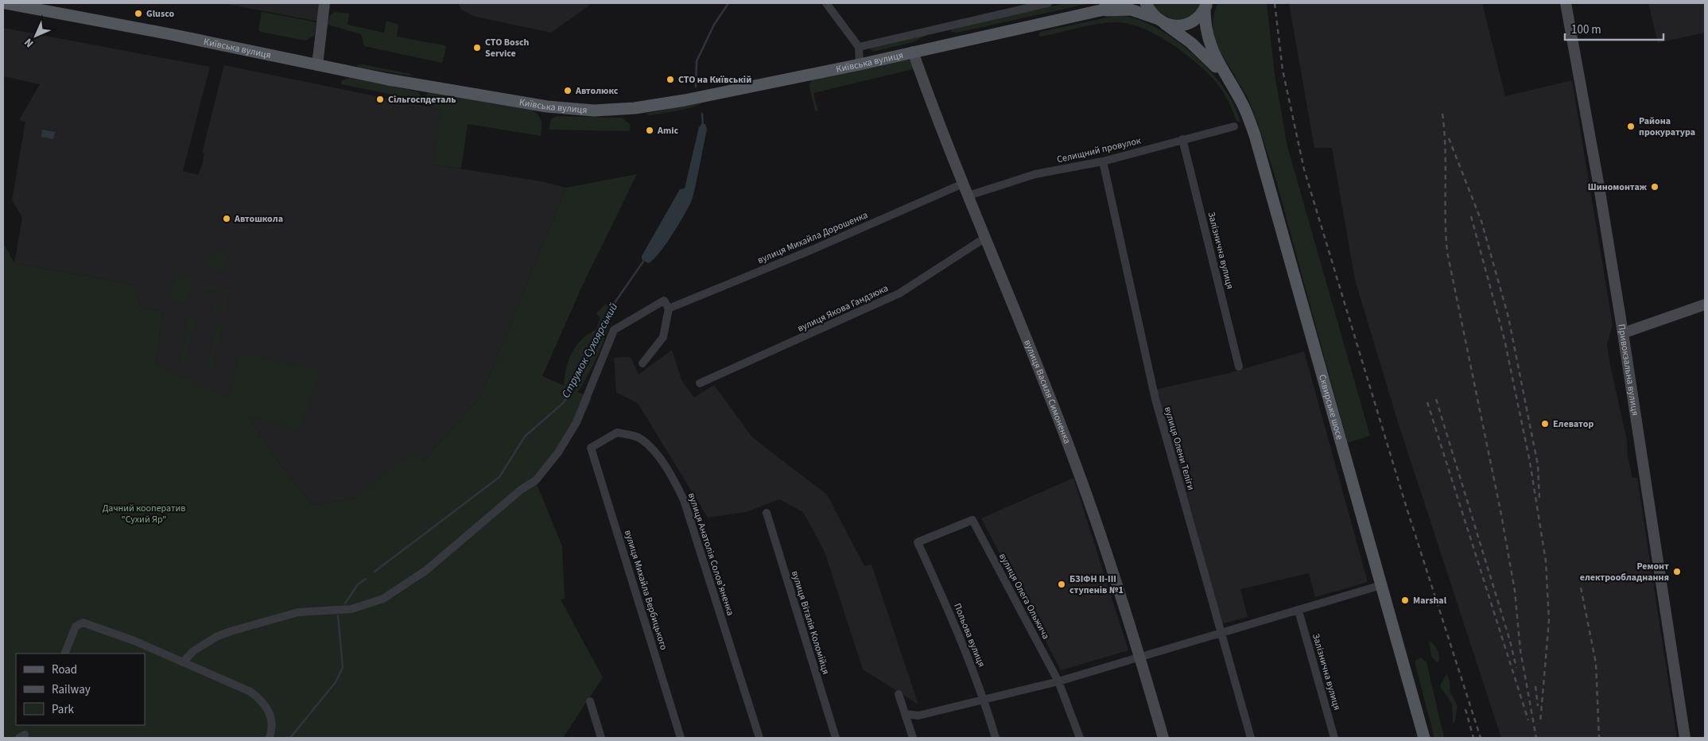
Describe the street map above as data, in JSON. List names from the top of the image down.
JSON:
{
  "streets": {
    "main road": ["Київська вулиця", "Сквирське шосе"],
    "street": [
      "Селищний провулок",
      "вулиця Михайла Дорошенка",
      "Залізнична вулиця",
      "вулиця Якова Гандзюка",
      "Привокзальна вулиця",
      "вулиця Василя Симоненка",
      "вулиця Олени Теліги",
      "вулиця Анатолія Соловʼяненка",
      "вулиця Михайла Вербицького",
      "вулиця Олега Ольжича",
      "вулиця Віталія Коломійця",
      "Польова вулиця"
    ]
  },
  "crossings": [
    ["Київська вулиця", "вулиця Василя Симоненка"],
    ["Київська вулиця", "Сквирське шосе"],
    ["Селищний провулок", "Залізнична вулиця"],
    ["Селищний провулок", "вулиця Василя Симоненка"],
    ["Селищний провулок", "вулиця Олени Теліги"],
    ["вулиця Михайла Дорошенка", "вулиця Василя Симоненка"],
    ["вулиця Якова Гандзюка", "вулиця Василя Симоненка"],
    ["вулиця Анатолія Соловʼяненка", "вулиця Михайла Вербицького"],
    ["вулиця Олега Ольжича", "Польова вулиця"]
  ],
  "water": ["Струмок Сухоярський"],
  "parks": ["Дачний кооператив \"Сухий Яр\""],
  "places": [
    "Glusco",
    "СТО Bosch Service",
    "СТО на Київській",
    "Автолюкс",
    "Сільгоспдеталь",
    "Района прокуратура",
    "Amic",
    "Шиномонтаж",
    "Автошкола",
    "Елеватор",
    "Ремонт електрообладнання",
    "БЗІФН ІІ-ІІІ ступенів №1",
    "Marshal"
  ],
  "legend": ["Road", "Railway", "Park"],
  "scale_bar": "100 m",
  "north": "bottom left"
}
